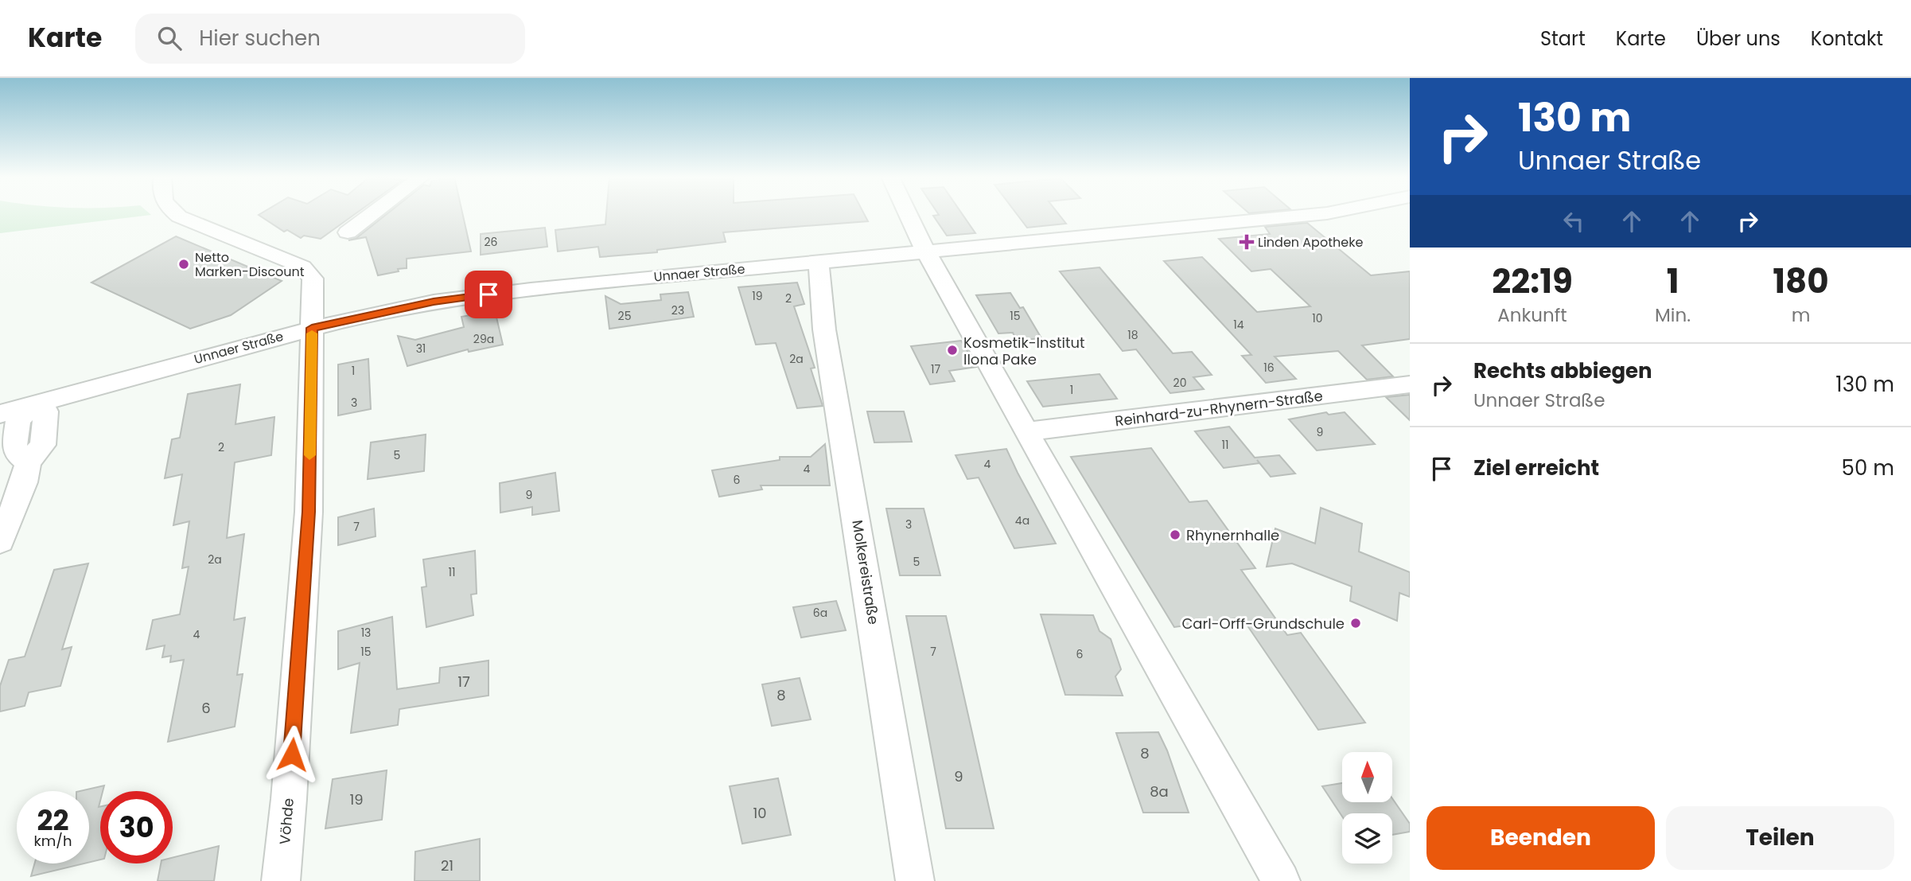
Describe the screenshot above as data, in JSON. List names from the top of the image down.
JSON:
{
  "streets": {
    "street": [
      "Unnaer Straße",
      "Reinhard-zu-Rhynern-Straße",
      "Molkereistraße",
      "Vöhde"
    ]
  },
  "crossings": [
    ["Unnaer Straße", "Molkereistraße"],
    ["Unnaer Straße", "Vöhde"]
  ],
  "places": {
    "health": ["Linden Apotheke"],
    "other": [
      "Netto Marken-Discount",
      "Kosmetik-Institut Ilona Pake",
      "Rhynernhalle",
      "Carl-Orff-Grundschule"
    ]
  },
  "house_numbers": [
    "26",
    "19",
    "2",
    "23",
    "25",
    "15",
    "10",
    "14",
    "18",
    "29a",
    "31",
    "2a",
    "16",
    "17",
    "1",
    "20",
    "1",
    "3",
    "9",
    "11",
    "2",
    "5",
    "4",
    "4",
    "6",
    "9",
    "4a",
    "3",
    "7",
    "2a",
    "5",
    "11",
    "6a",
    "13",
    "4",
    "15",
    "7",
    "6",
    "17",
    "8",
    "6",
    "8",
    "9",
    "8a",
    "19",
    "10",
    "21"
  ],
  "north": "top",
  "page": {
    "header": "Karte",
    "search": "Hier suchen",
    "nav": [
      "Start",
      "Karte",
      "Über uns",
      "Kontakt"
    ],
    "turn": ["130 m", "Unnaer Straße"],
    "eta": [
      "22:19",
      "Ankunft",
      "1",
      "Min.",
      "180",
      "m"
    ],
    "list": [
      {
        "name": "Rechts abbiegen",
        "note": "Unnaer Straße",
        "value": "130 m"
      },
      {
        "name": "Ziel erreicht",
        "value": "50 m"
      }
    ],
    "speed": "22 km/h",
    "limit": "30",
    "buttons": ["Beenden", "Teilen"]
  }
}
